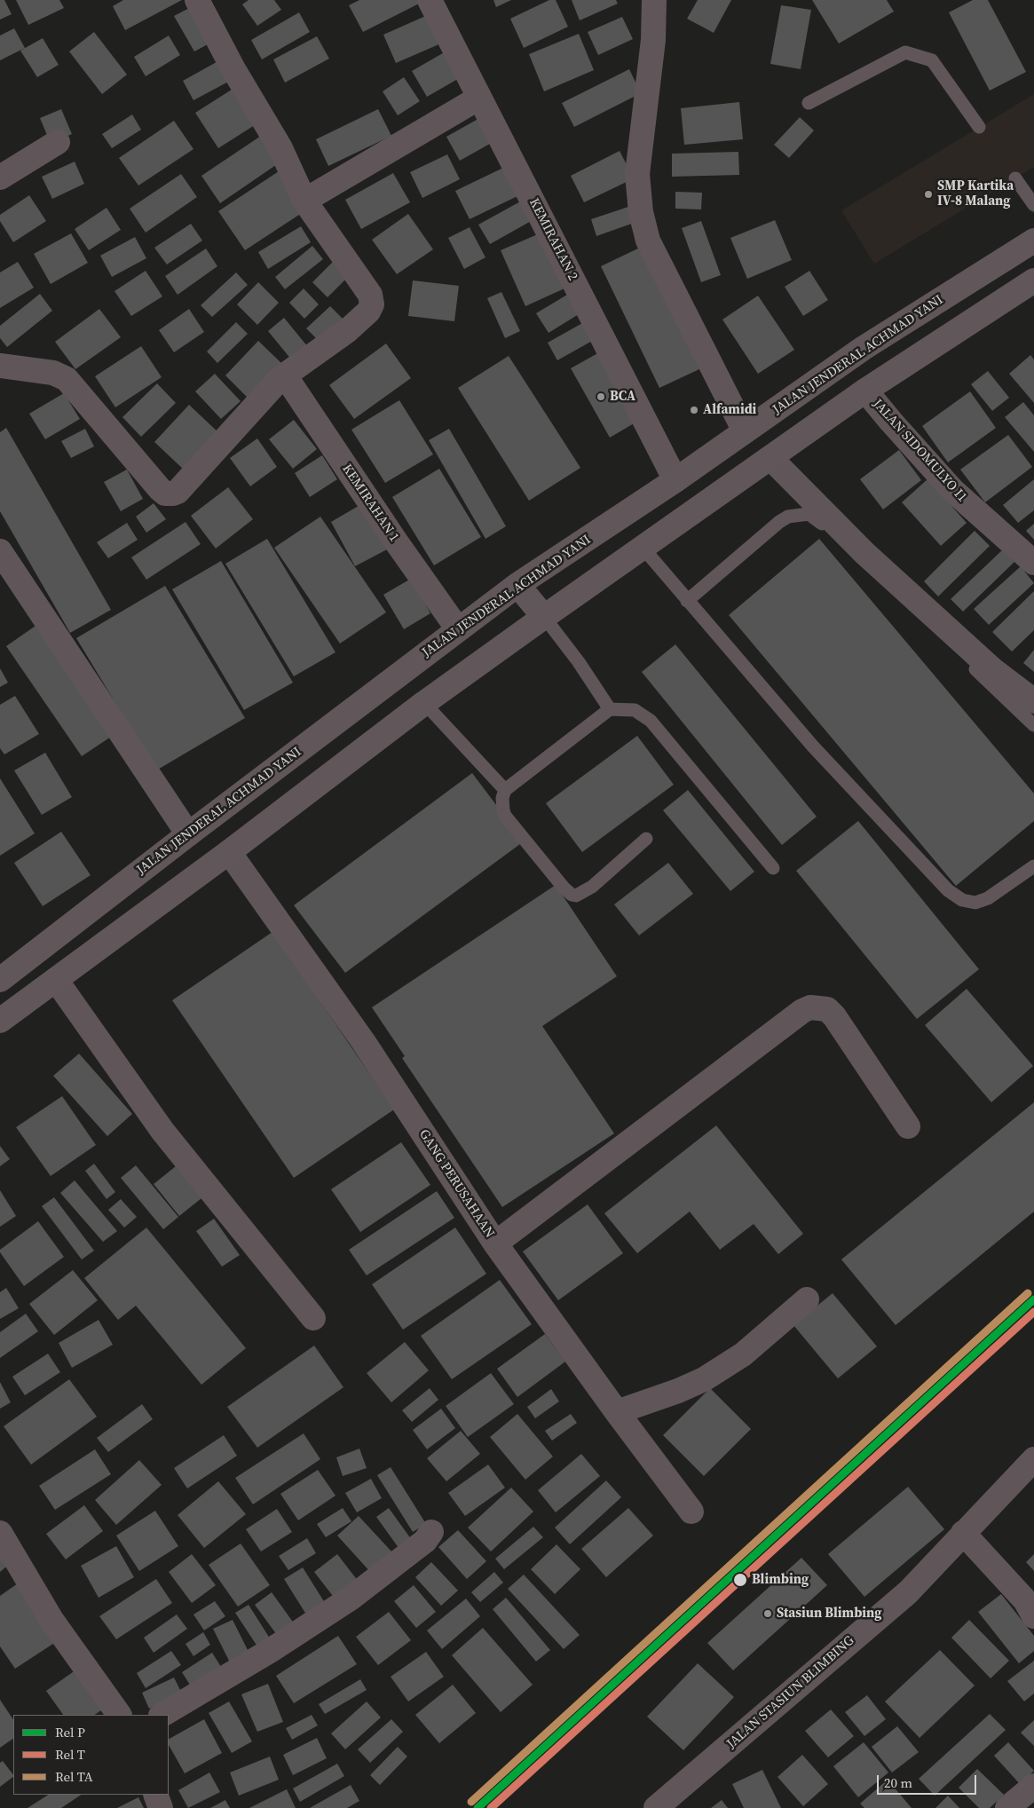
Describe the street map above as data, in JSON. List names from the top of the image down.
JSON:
{
  "streets": {
    "main road": ["JALAN JENDERAL ACHMAD YANI"],
    "street": [
      "KEMIRAHAN 2",
      "JALAN SIDOMULYO I1",
      "KEMIRAHAN 1",
      "GANG PERUSAHAAN",
      "JALAN STASIUN BLIMBING"
    ]
  },
  "crossings": [
    ["KEMIRAHAN 2", "JALAN JENDERAL ACHMAD YANI"],
    ["JALAN JENDERAL ACHMAD YANI", "KEMIRAHAN 1"]
  ],
  "places": [
    "SMP Kartika IV-8 Malang",
    "BCA",
    "Alfamidi",
    "Blimbing",
    "Stasiun Blimbing"
  ],
  "lines": ["rail line TA", "rail line P", "rail line T"],
  "legend": ["Rel P", "Rel T", "Rel TA"],
  "scale_bar": "20 m"
}
